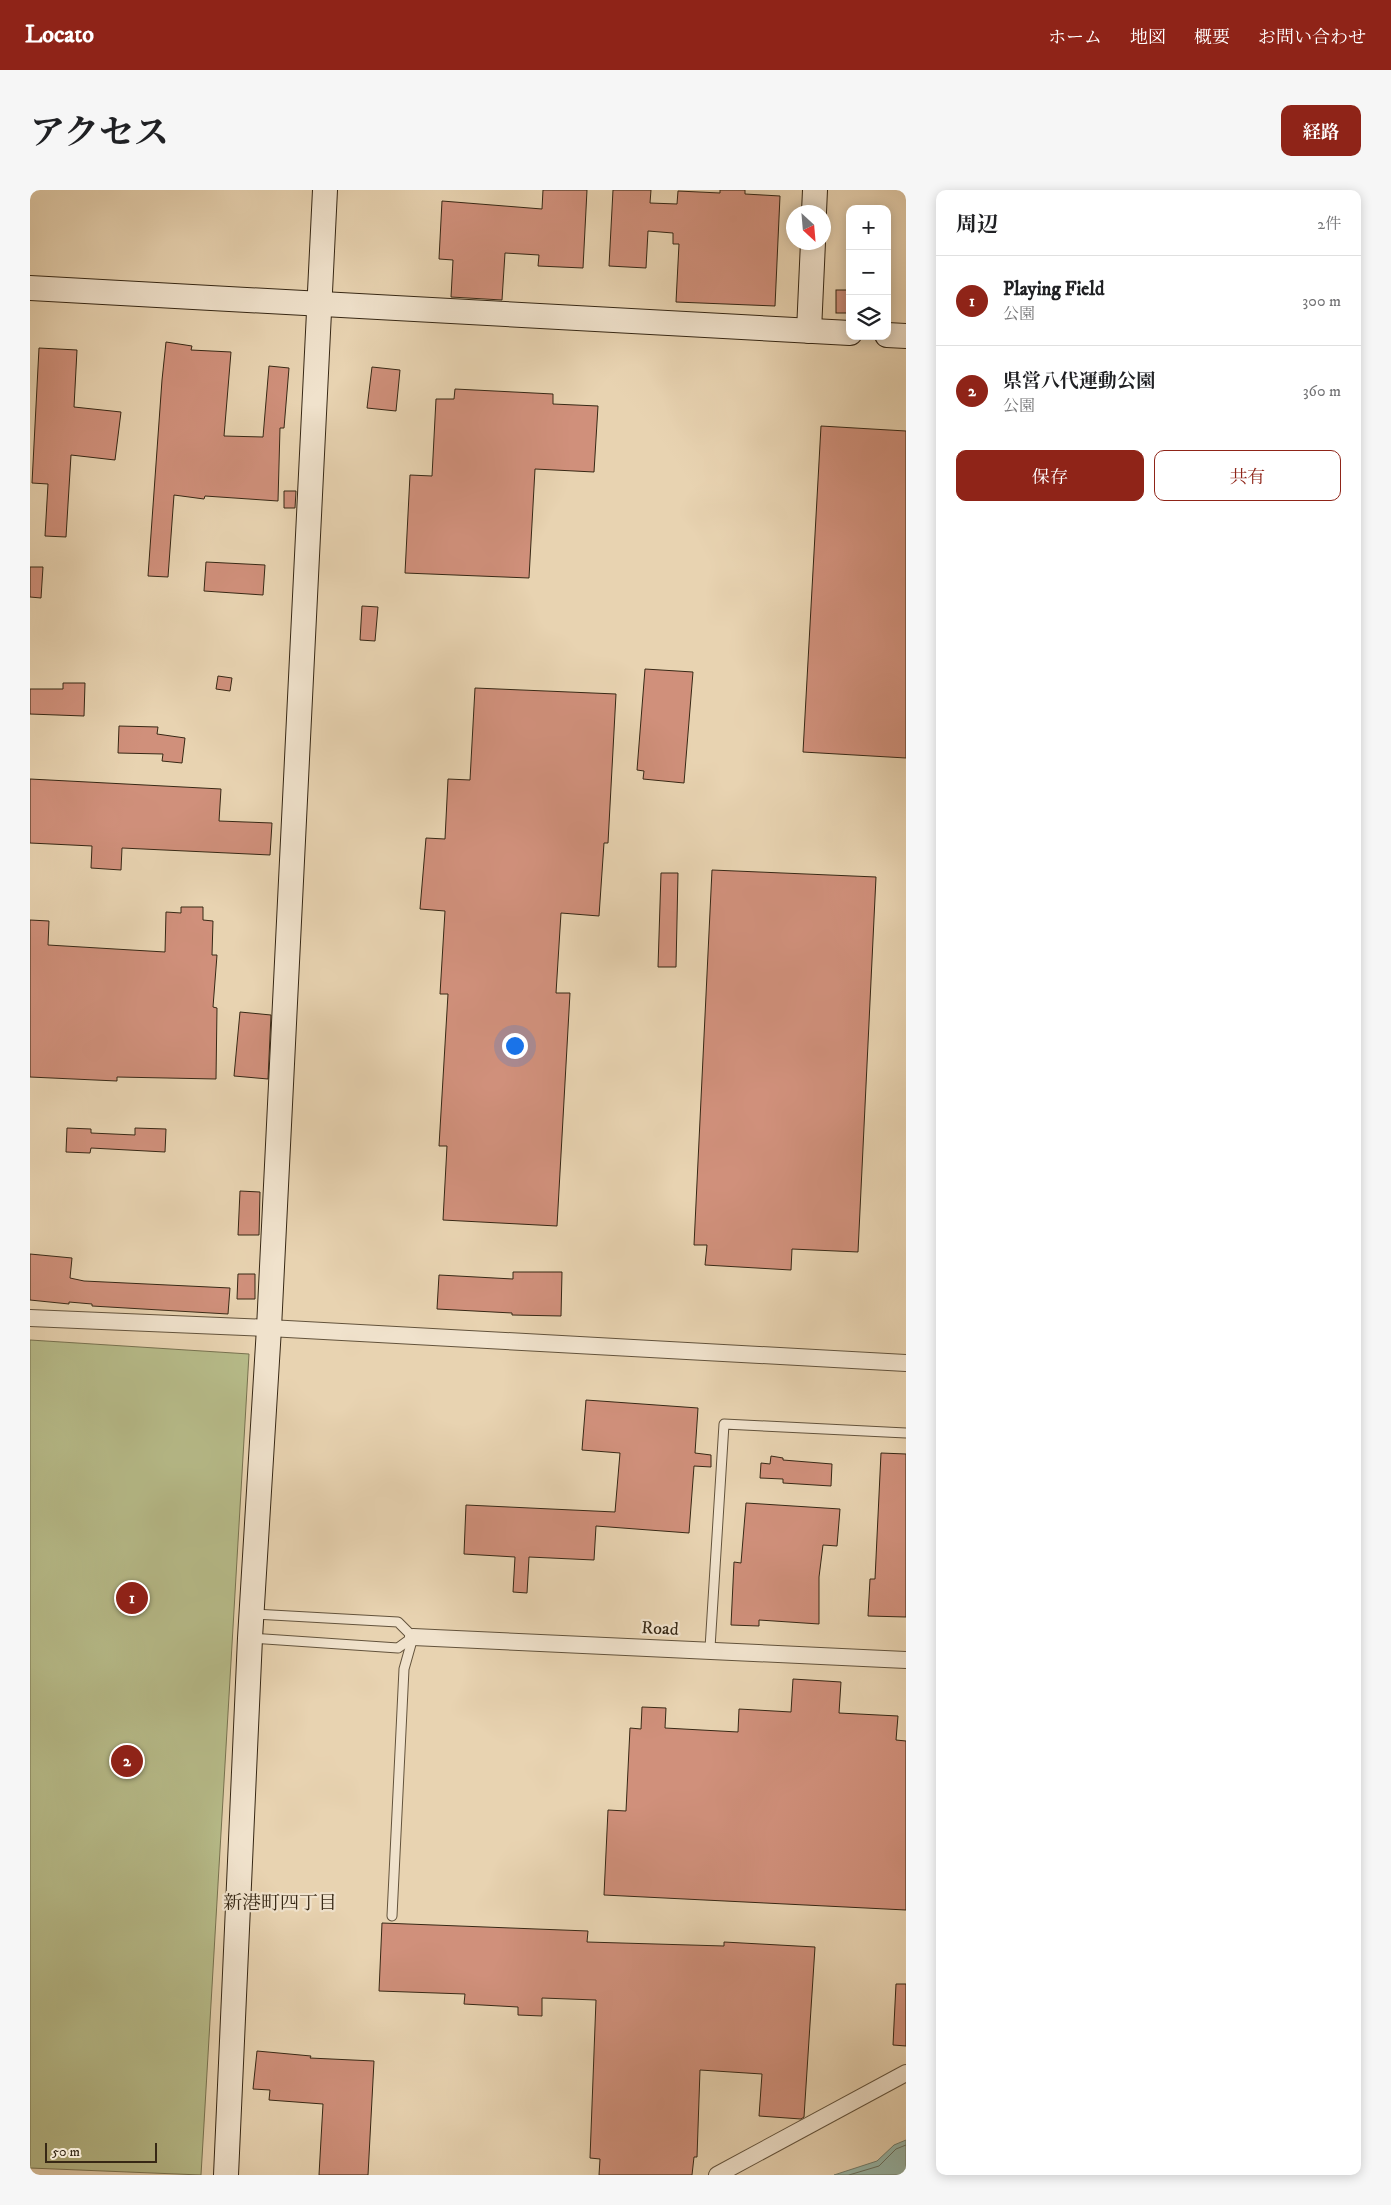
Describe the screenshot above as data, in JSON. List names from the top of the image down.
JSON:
{
  "streets": {
    "street": ["Road"]
  },
  "districts": ["新港町四丁目"],
  "scale_bar": "50 m",
  "north": "bottom right",
  "page": {
    "header": "Locato",
    "nav": [
      "ホーム",
      "地図",
      "概要",
      "お問い合わせ"
    ],
    "title": "アクセス",
    "buttons": [
      "経路",
      ["保存", "共有"]
    ],
    "heading": ["周辺", "2件"],
    "map_buttons": ["+", "−"],
    "list": [
      {
        "mark": "1",
        "name": "Playing Field",
        "note": "公園",
        "value": "300 m"
      },
      {
        "mark": "2",
        "name": "県営八代運動公園",
        "note": "公園",
        "value": "360 m"
      }
    ],
    "pins": ["1", "2"],
    "scale": "50 m"
  }
}
